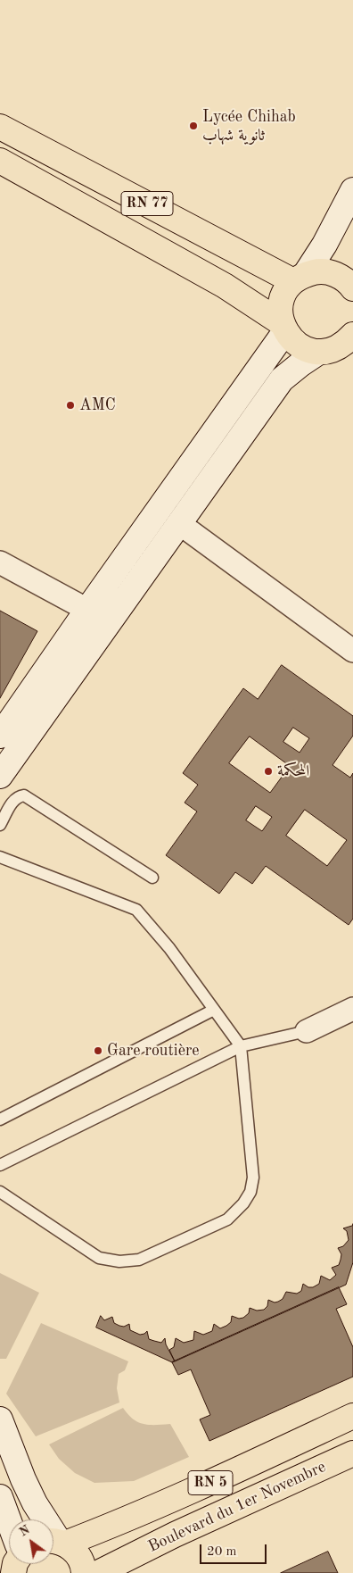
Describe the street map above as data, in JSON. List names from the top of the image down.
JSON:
{
  "streets": {
    "main road": ["RN 77", "RN 5", "Boulevard du 1er Novembre"]
  },
  "places": [
    "Lycée Chihab ثانوية شهاب",
    "AMC",
    "المحكمة",
    "Gare routière"
  ],
  "scale_bar": "20 m",
  "north": "top left"
}
